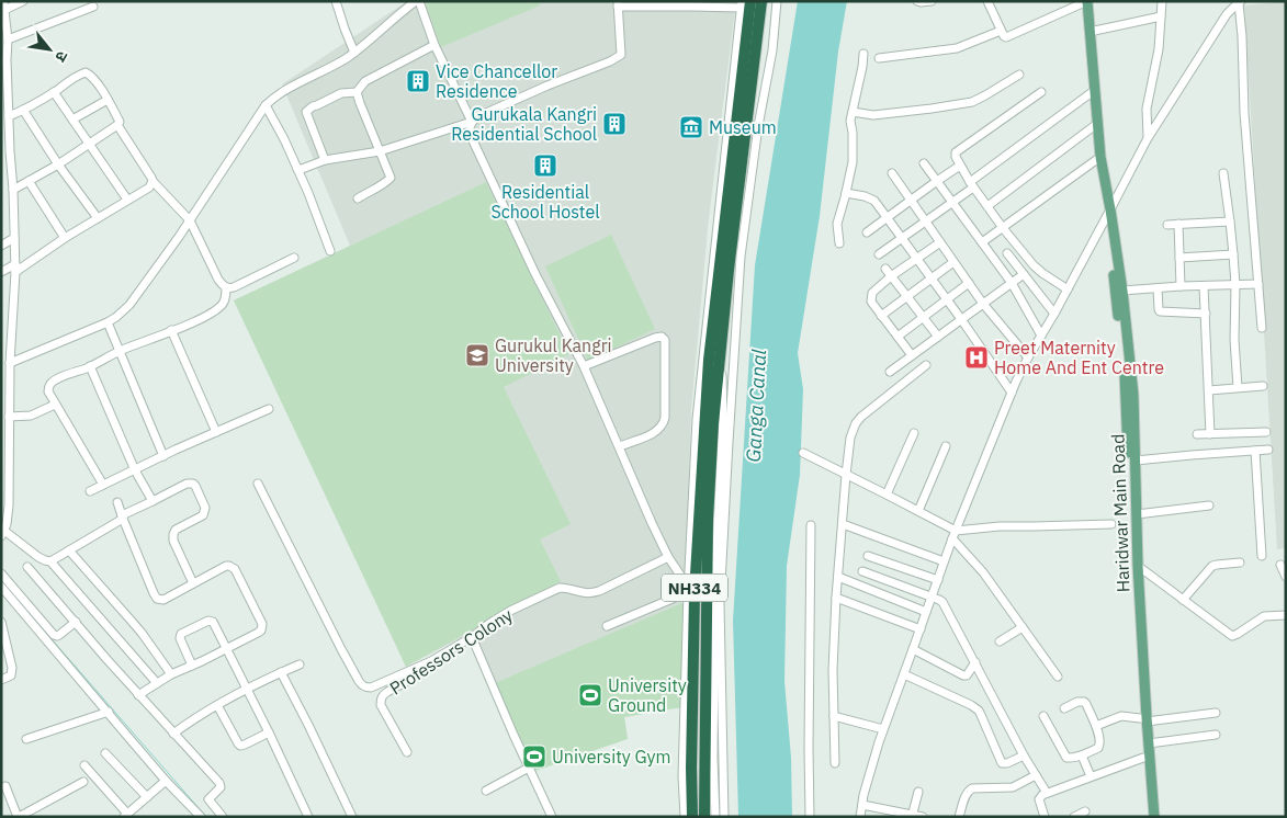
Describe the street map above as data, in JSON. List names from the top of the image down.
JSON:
{
  "streets": {
    "highway": ["NH334"],
    "main road": ["Haridwar Main Road"],
    "street": ["Professors Colony"]
  },
  "water": ["Ganga Canal"],
  "places": {
    "building": ["Vice Chancellor Residence", "Gurukala Kangri Residential School", "Residential School Hostel"],
    "museum": ["Museum"],
    "school or university": ["Gurukul Kangri University"],
    "hospital": ["Preet Maternity Home And Ent Centre"],
    "sports": ["University Ground", "University Gym"]
  },
  "north": "bottom right"
}
